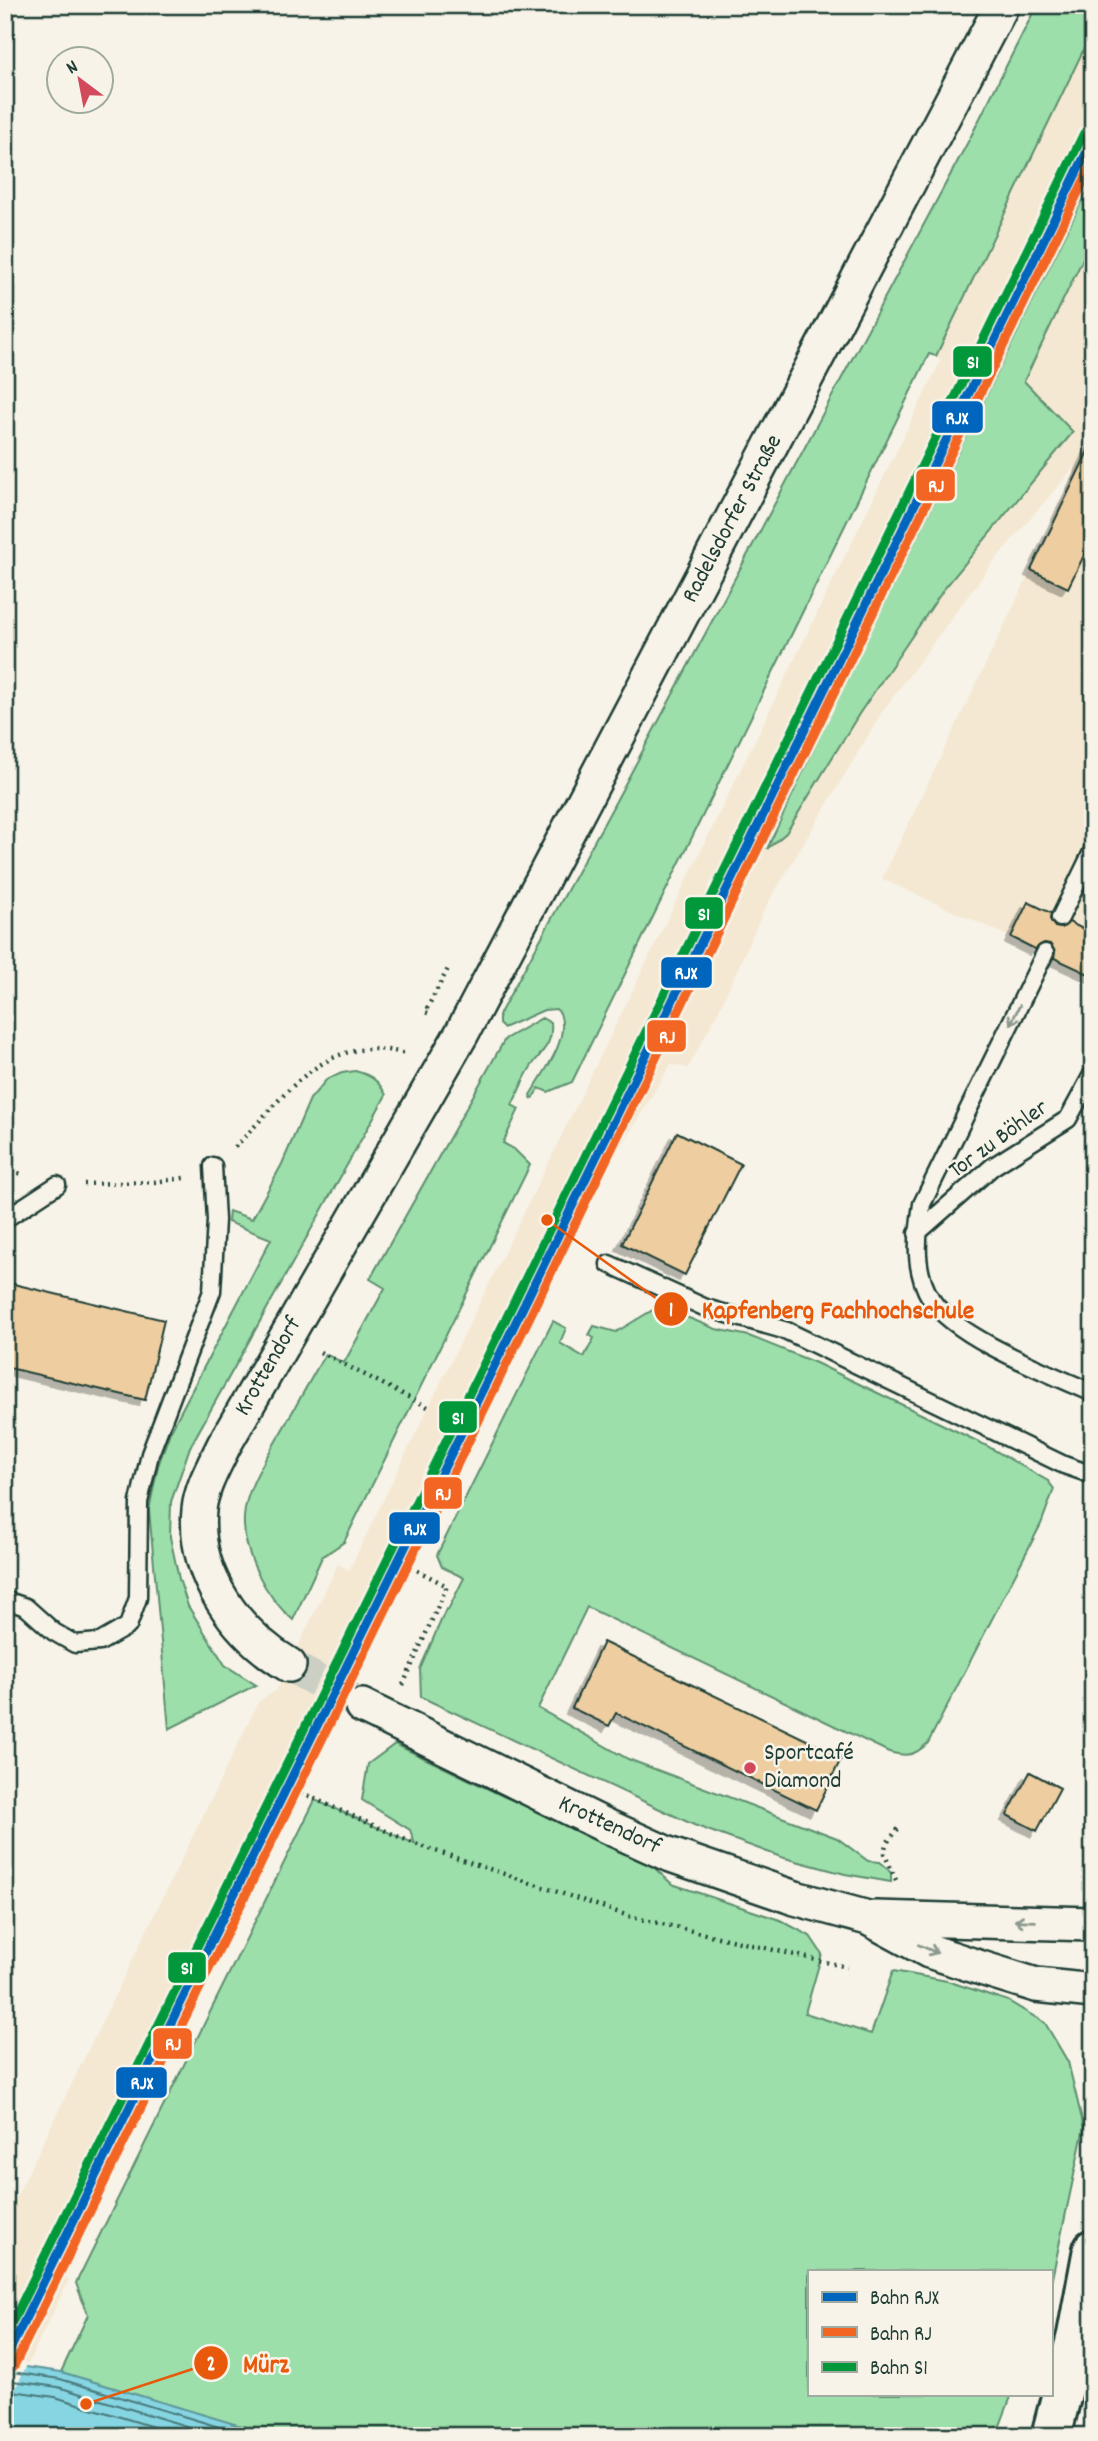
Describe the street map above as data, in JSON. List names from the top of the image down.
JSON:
{
  "streets": {
    "street": ["Radelsdorfer Straße", "Krottendorf"],
    "lane": ["Tor zu Böhler"]
  },
  "crossings": [
    ["Radelsdorfer Straße", "Krottendorf"]
  ],
  "places": ["Kapfenberg Fachhochschule", "Sportcafé Diamond", "Mürz"],
  "lines": ["rail line S1", "rail line RJX", "rail line RJ"],
  "legend": ["Bahn RJX", "Bahn RJ", "Bahn S1"],
  "north": "top left"
}
